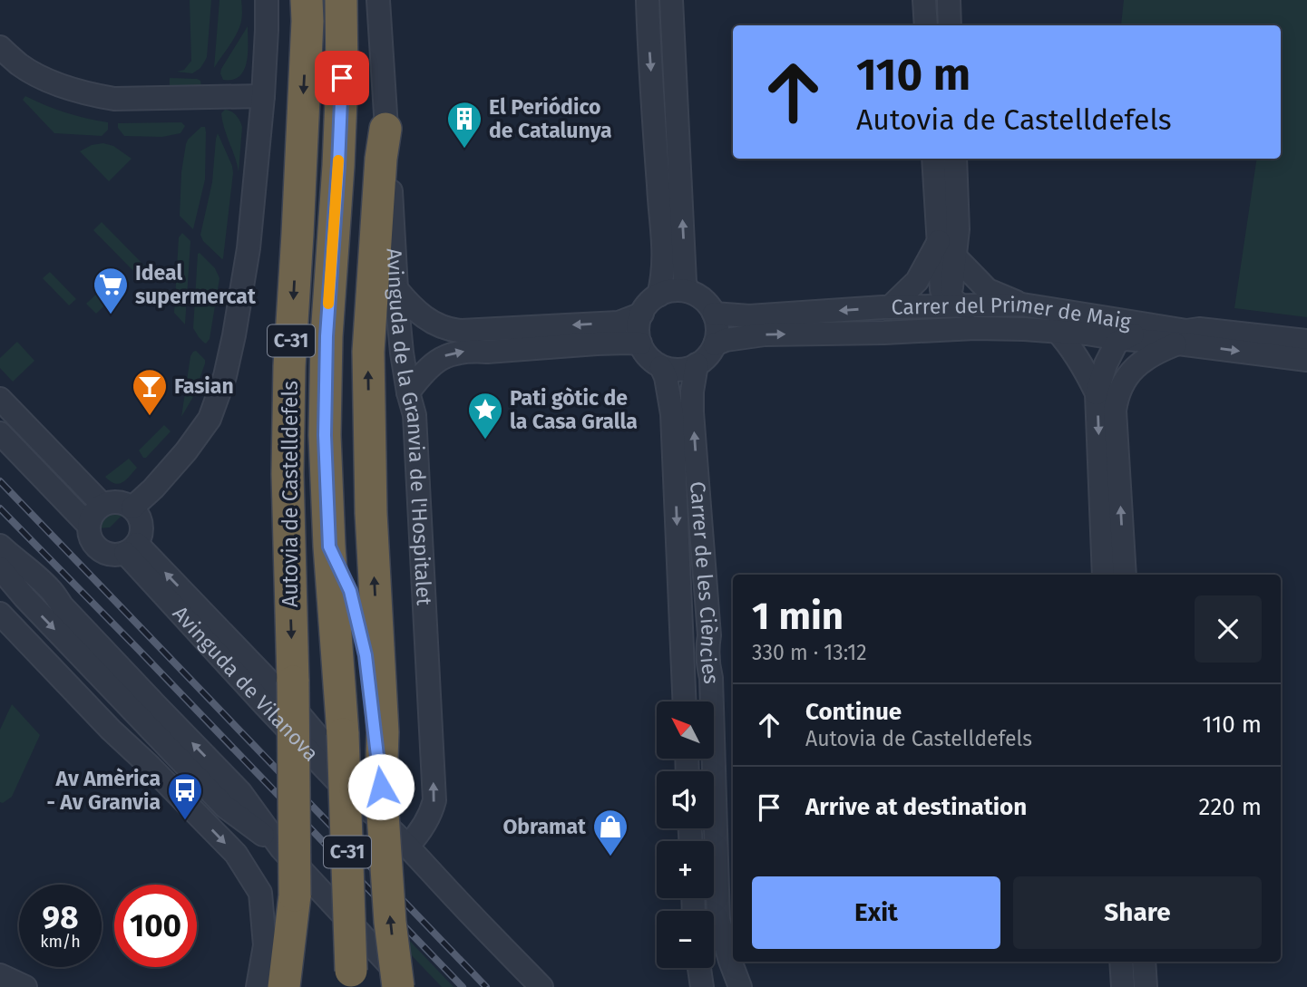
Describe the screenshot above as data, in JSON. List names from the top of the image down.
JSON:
{
  "streets": {
    "highway": ["C-31", "Autovia de Castelldefels"],
    "street": [
      "Carrer del Primer de Maig",
      "Avinguda de la Granvia de l'Hospitalet",
      "Carrer de les Ciències",
      "Avinguda de Vilanova"
    ]
  },
  "crossings": [
    ["Carrer del Primer de Maig", "Carrer de les Ciències"],
    ["Avinguda de la Granvia de l'Hospitalet", "Avinguda de Vilanova"]
  ],
  "one_way": ["Avinguda de la Granvia de l'Hospitalet"],
  "places": {
    "building": ["El Periódico de Catalunya"],
    "supermarket": ["Ideal supermercat"],
    "bar": ["Fasian"],
    "place": ["Pati gòtic de la Casa Gralla"],
    "bus stop": ["Av Amèrica - Av Granvia"],
    "shop": ["Obramat"]
  },
  "north": "top left",
  "page": {
    "turn": ["110 m", "Autovia de Castelldefels"],
    "heading": ["1 min", "330 m · 13:12"],
    "list": [
      {
        "name": "Continue",
        "note": "Autovia de Castelldefels",
        "value": "110 m"
      },
      {
        "name": "Arrive at destination",
        "value": "220 m"
      }
    ],
    "map_buttons": ["+", "−"],
    "buttons": ["Exit", "Share"],
    "speed": "98 km/h",
    "limit": "100"
  }
}
